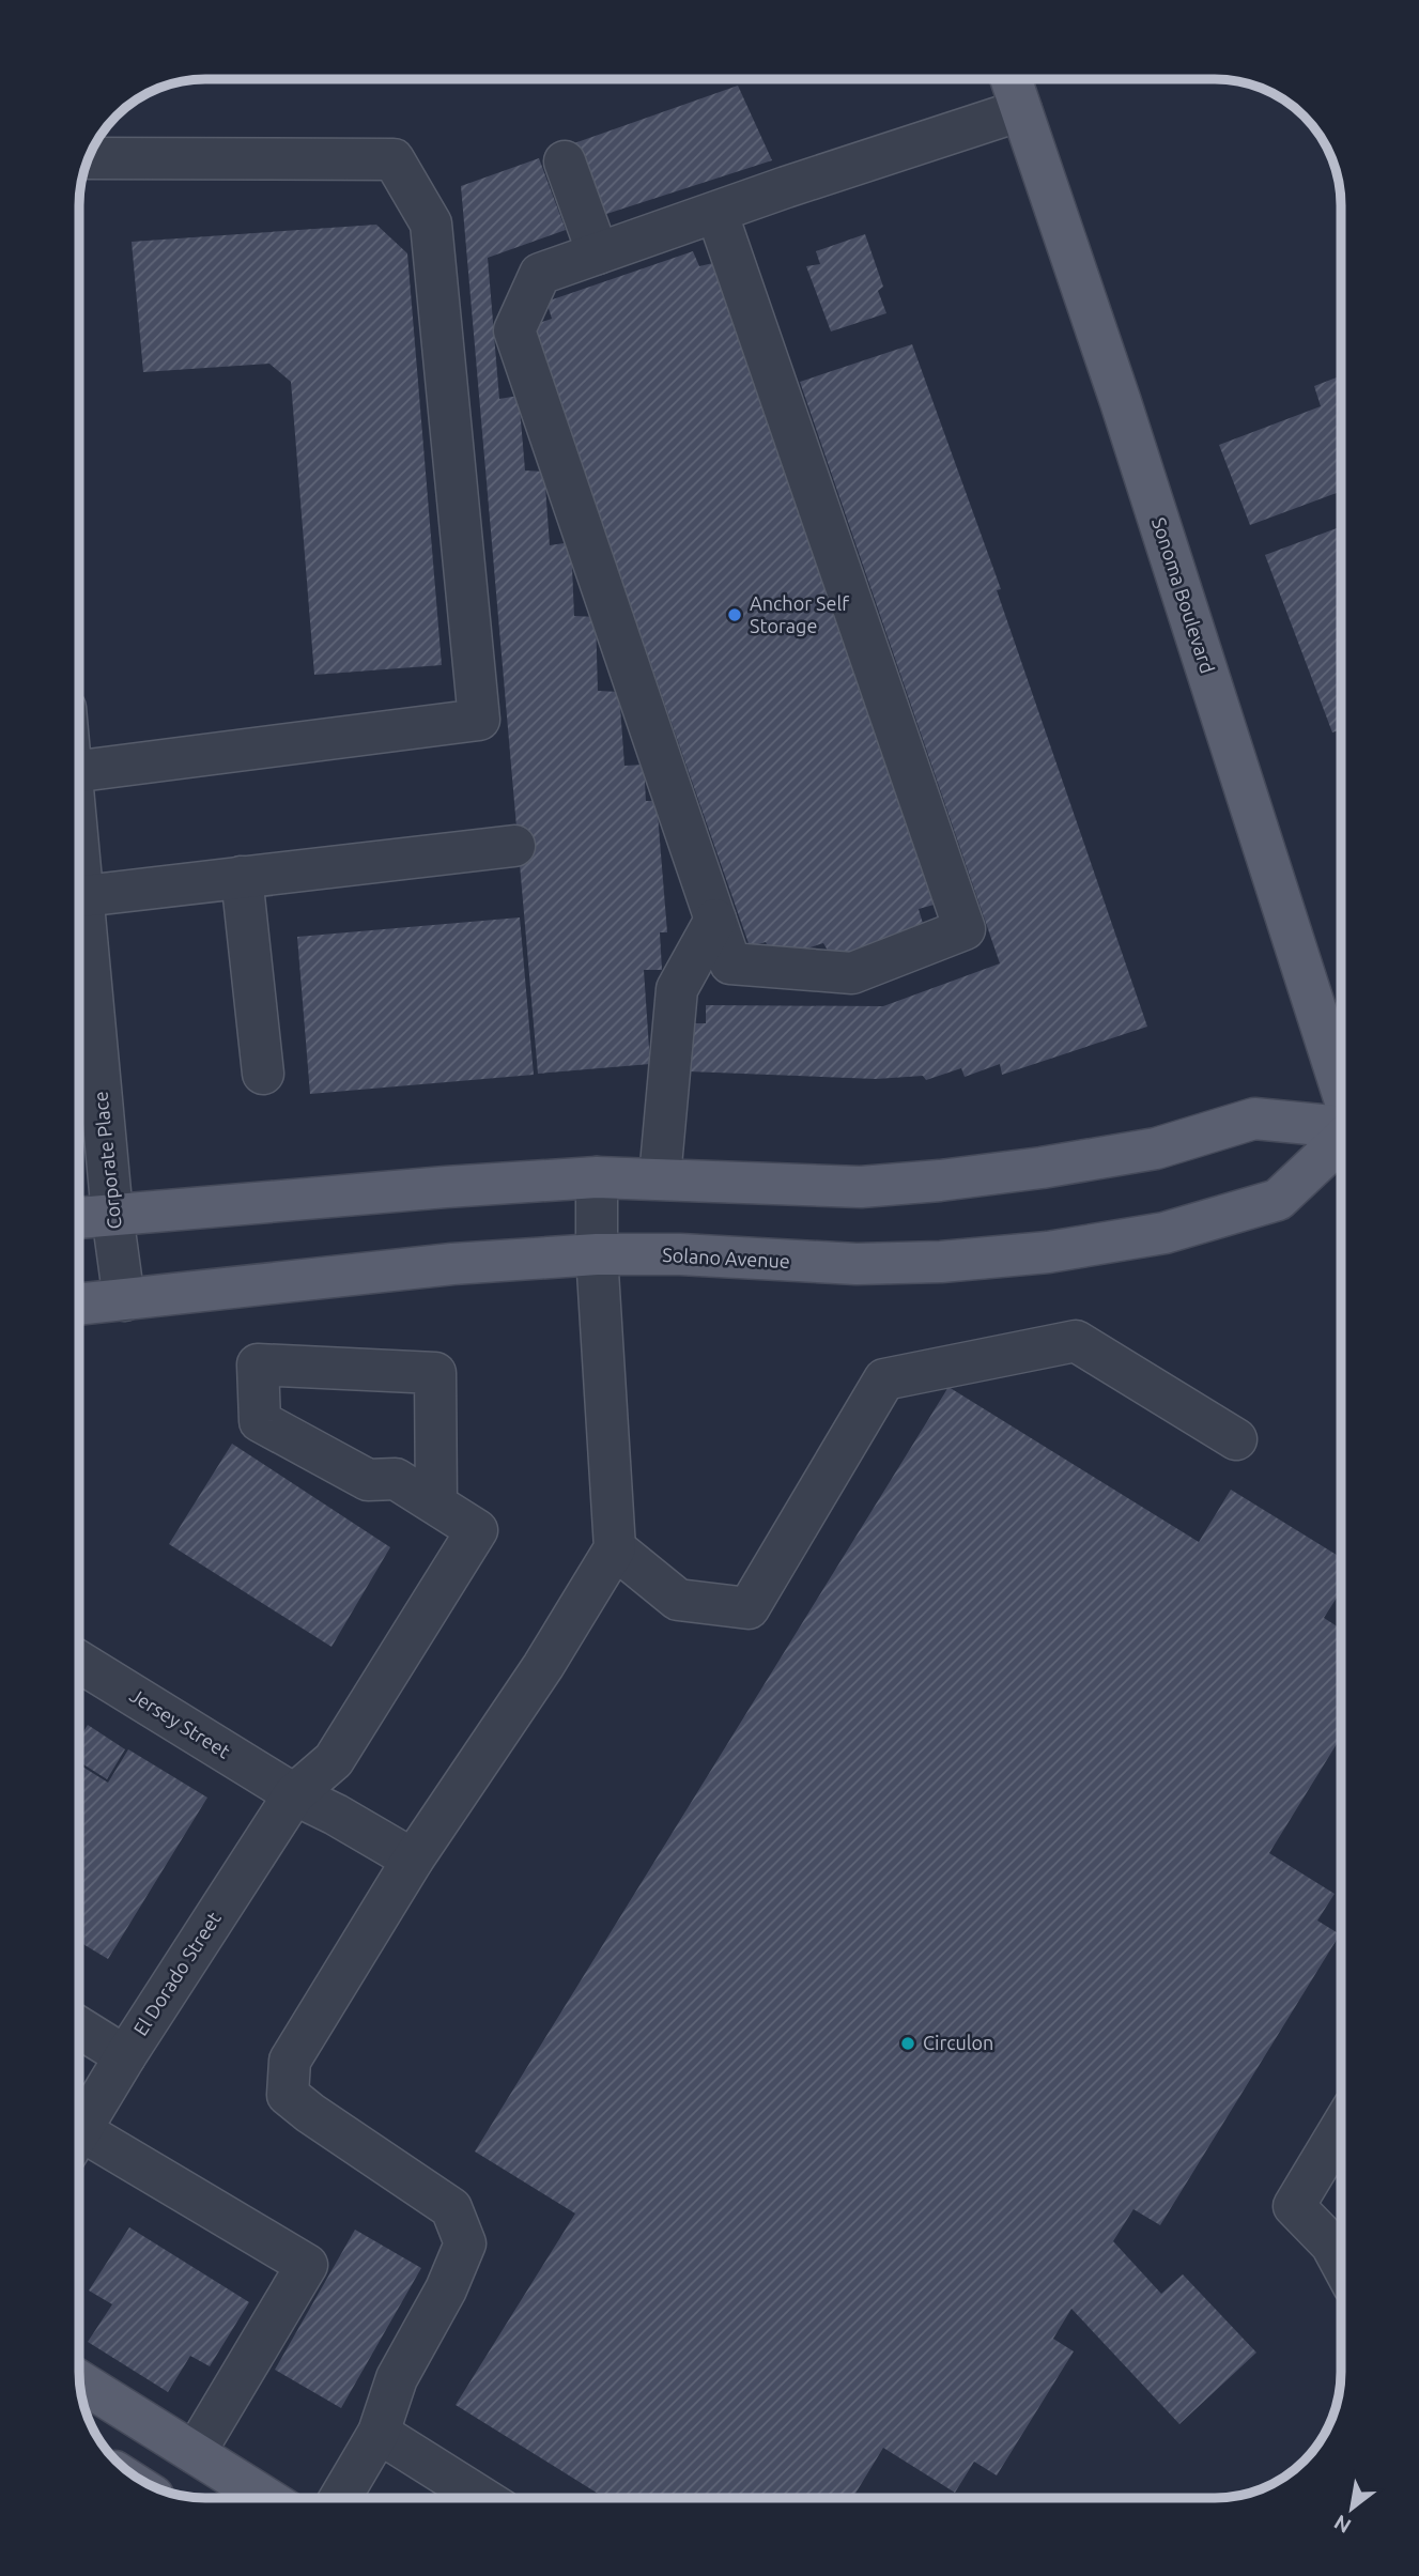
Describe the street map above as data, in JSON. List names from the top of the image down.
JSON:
{
  "streets": {
    "main road": ["Sonoma Boulevard", "Solano Avenue"],
    "street": ["Corporate Place", "Jersey Street", "El Dorado Street"]
  },
  "crossings": [
    ["Corporate Place", "Solano Avenue"],
    ["Jersey Street", "El Dorado Street"]
  ],
  "places": ["Anchor Self Storage", "Circulon"],
  "north": "bottom left"
}
